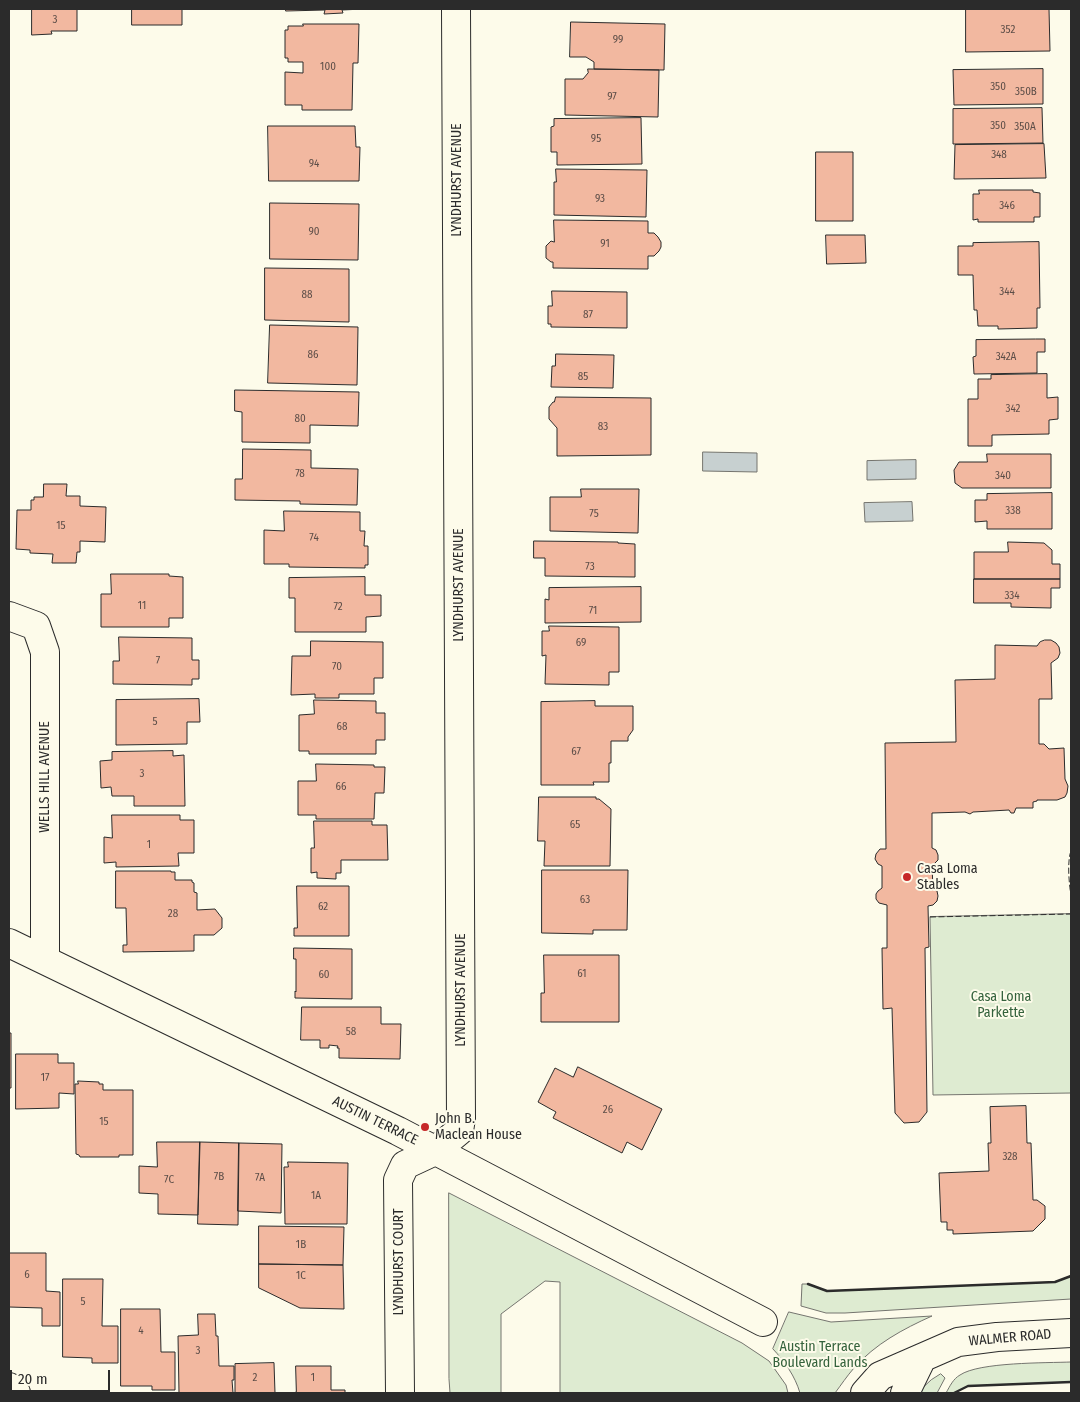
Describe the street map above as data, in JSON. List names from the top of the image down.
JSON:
{
  "streets": {
    "street": [
      "LYNDHURST AVENUE",
      "WELLS HILL AVENUE",
      "AUSTIN TERRACE",
      "LYNDHURST COURT",
      "WALMER ROAD"
    ]
  },
  "crossings": [
    ["LYNDHURST AVENUE", "AUSTIN TERRACE"],
    ["LYNDHURST AVENUE", "LYNDHURST COURT"],
    ["WELLS HILL AVENUE", "AUSTIN TERRACE"],
    ["AUSTIN TERRACE", "LYNDHURST COURT"]
  ],
  "parks": ["Casa Loma Parkette", "Austin Terrace Boulevard Lands"],
  "places": ["Casa Loma Stables", "John B. Maclean House"],
  "house_numbers": [
    "3",
    "352",
    "99",
    "100",
    "350",
    "350B",
    "97",
    "350",
    "350A",
    "95",
    "348",
    "94",
    "93",
    "346",
    "90",
    "91",
    "344",
    "88",
    "87",
    "86",
    "342A",
    "85",
    "342",
    "80",
    "83",
    "78",
    "340",
    "338",
    "75",
    "15",
    "74",
    "73",
    "334",
    "11",
    "72",
    "71",
    "69",
    "7",
    "70",
    "5",
    "68",
    "67",
    "3",
    "66",
    "65",
    "1",
    "63",
    "62",
    "28",
    "61",
    "60",
    "58",
    "17",
    "26",
    "15",
    "328",
    "7B",
    "7A",
    "7C",
    "1A",
    "1B",
    "6",
    "1C",
    "5",
    "4",
    "3",
    "2",
    "1"
  ],
  "scale_bar": "20 m"
}
